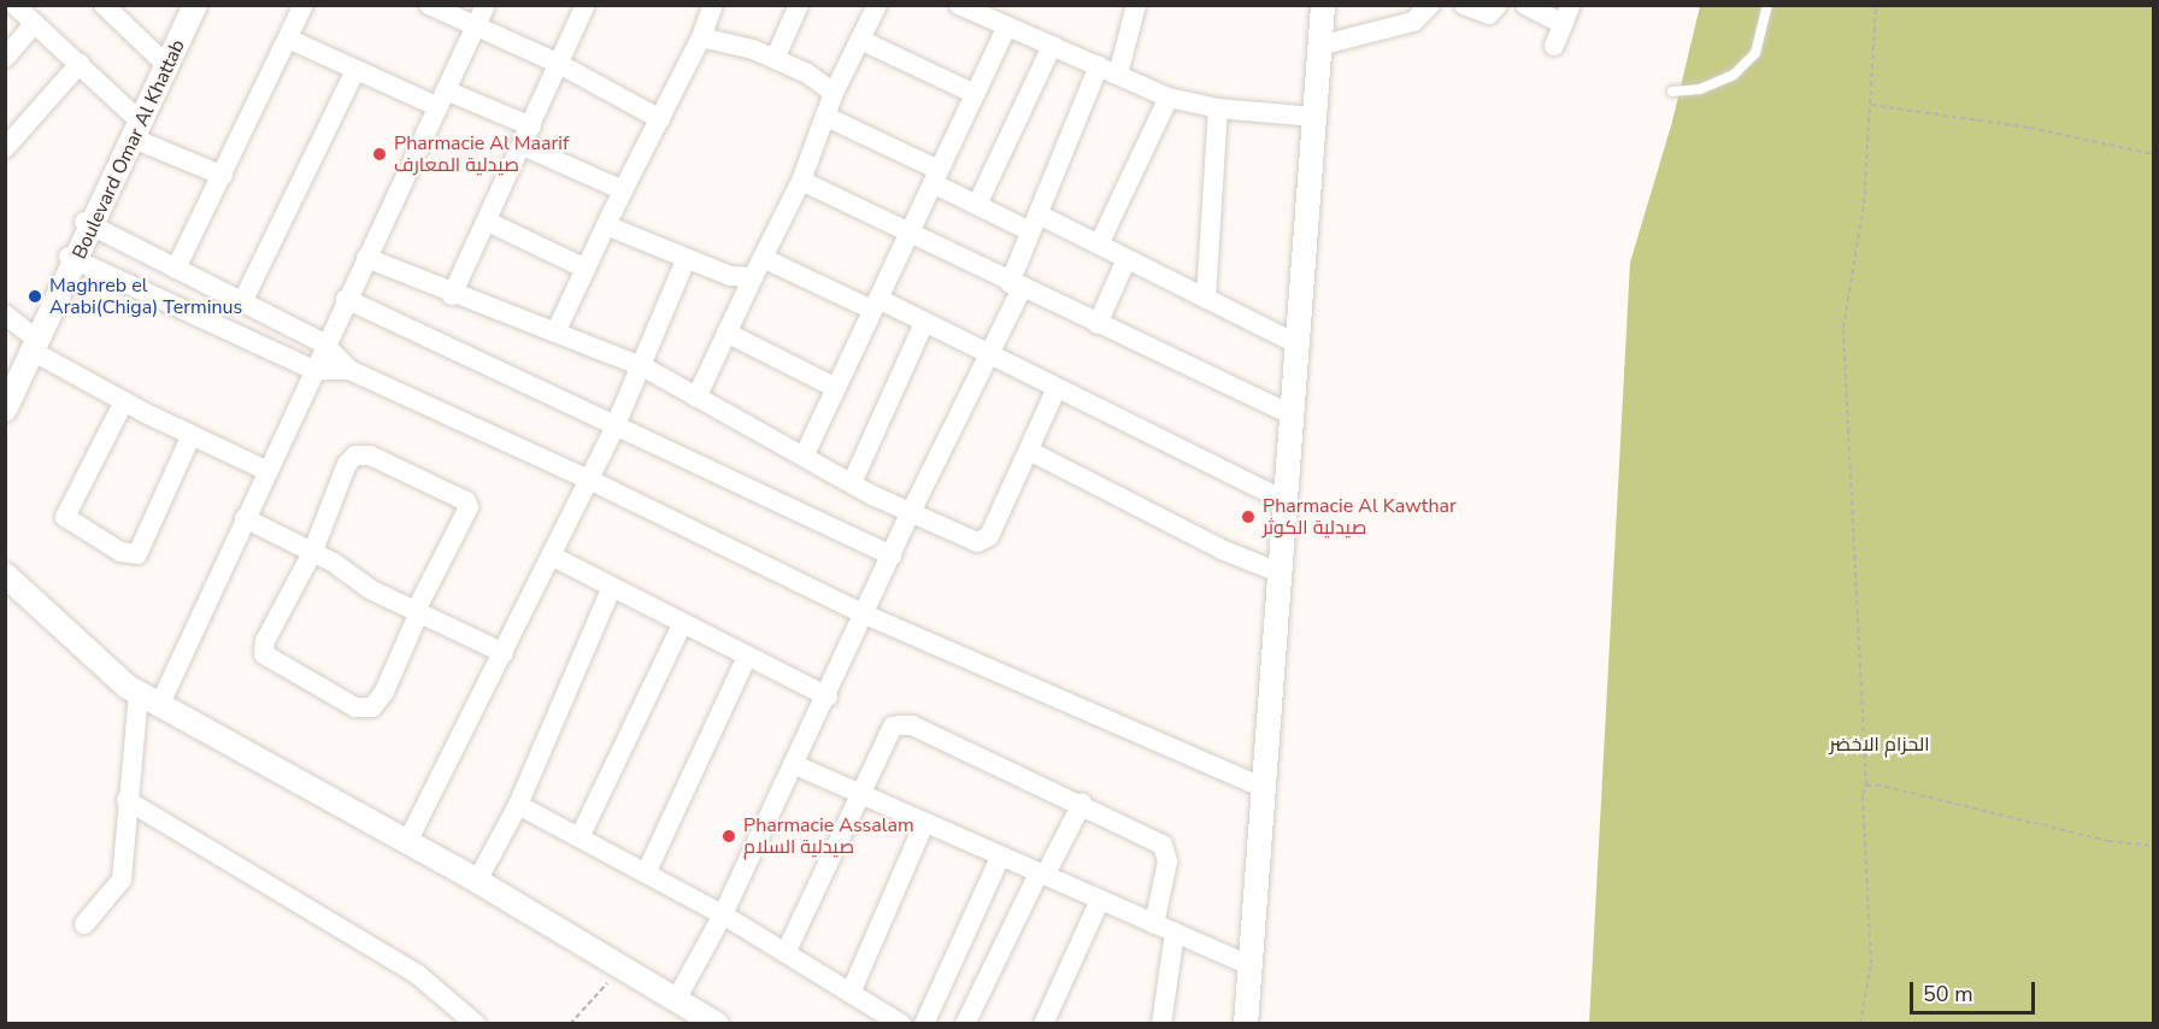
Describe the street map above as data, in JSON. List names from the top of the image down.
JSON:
{
  "streets": {
    "street": ["Boulevard Omar Al Khattab"]
  },
  "parks": ["الحزام الاخضر"],
  "places": [
    "Pharmacie Al Maarif صيدلية المعارف",
    "Maghreb el Arabi(Chiga) Terminus",
    "Pharmacie Al Kawthar صيدلية الكوثر",
    "Pharmacie Assalam صيدلية السلام"
  ],
  "scale_bar": "50 m"
}
